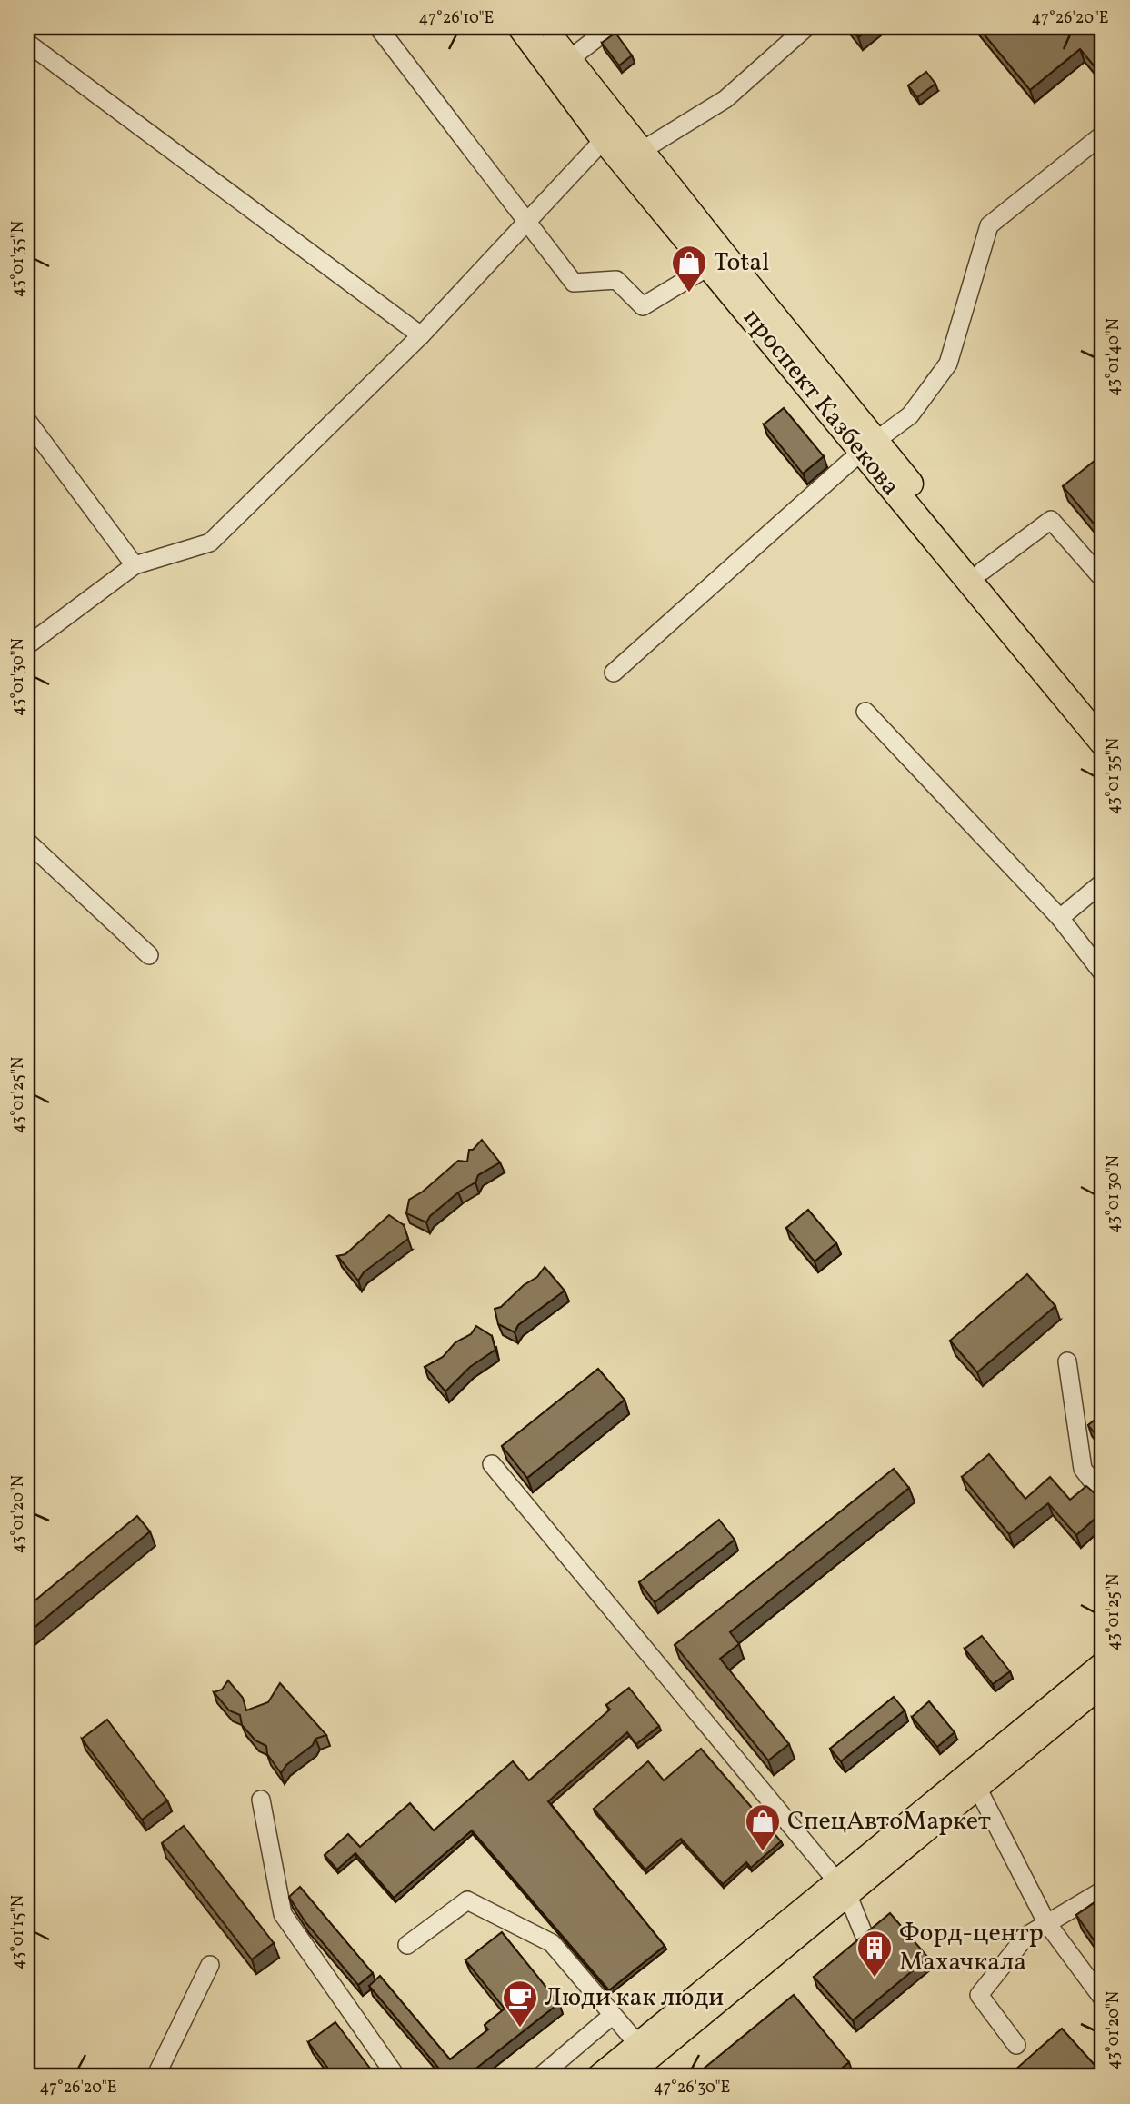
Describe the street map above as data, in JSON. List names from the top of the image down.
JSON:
{
  "streets": {
    "highway": ["проспект Казбекова"]
  },
  "places": {
    "shop": ["Total", "СпецАвтоМаркет"],
    "building": ["Форд-центр Махачкала"],
    "cafe": ["Люди как люди"]
  },
  "coordinates": [
    "47°26'10\"E",
    "47°26'20\"E",
    "43°01'35\"N",
    "43°01'40\"N",
    "43°01'30\"N",
    "43°01'25\"N",
    "43°01'20\"N",
    "43°01'15\"N",
    "47°26'30\"E"
  ]
}
